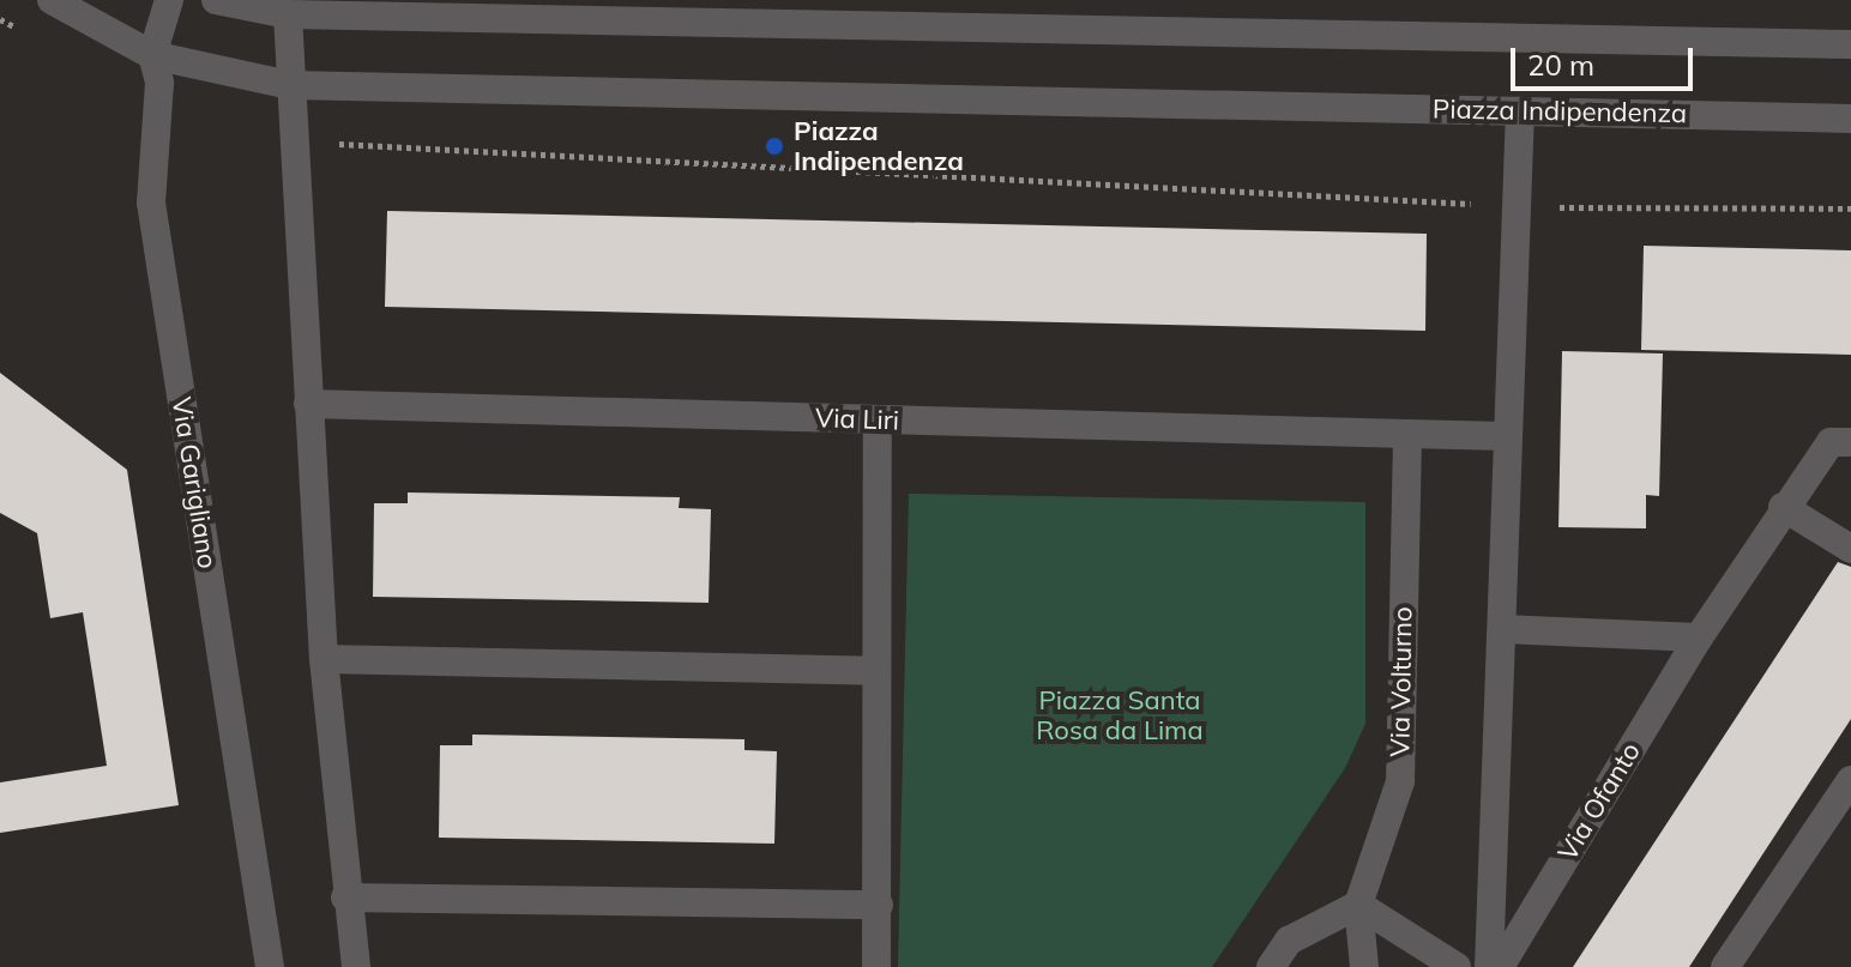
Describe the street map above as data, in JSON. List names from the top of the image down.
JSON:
{
  "streets": {
    "street": [
      "Piazza Indipendenza",
      "Via Liri",
      "Via Garigliano",
      "Via Volturno",
      "Via Ofanto"
    ]
  },
  "crossings": [
    ["Piazza Indipendenza", "Via Garigliano"],
    ["Via Liri", "Via Volturno"]
  ],
  "parks": ["Piazza Santa Rosa da Lima"],
  "places": ["Piazza Indipendenza"],
  "scale_bar": "20 m"
}
